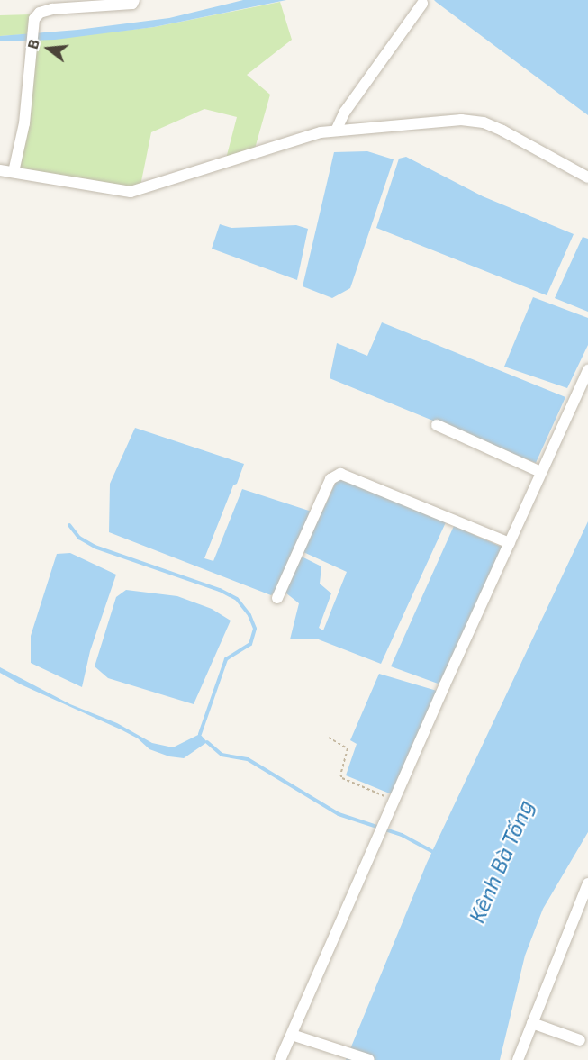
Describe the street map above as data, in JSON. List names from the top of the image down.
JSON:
{
  "water": ["Kênh Bà Tống"],
  "north": "left"
}
